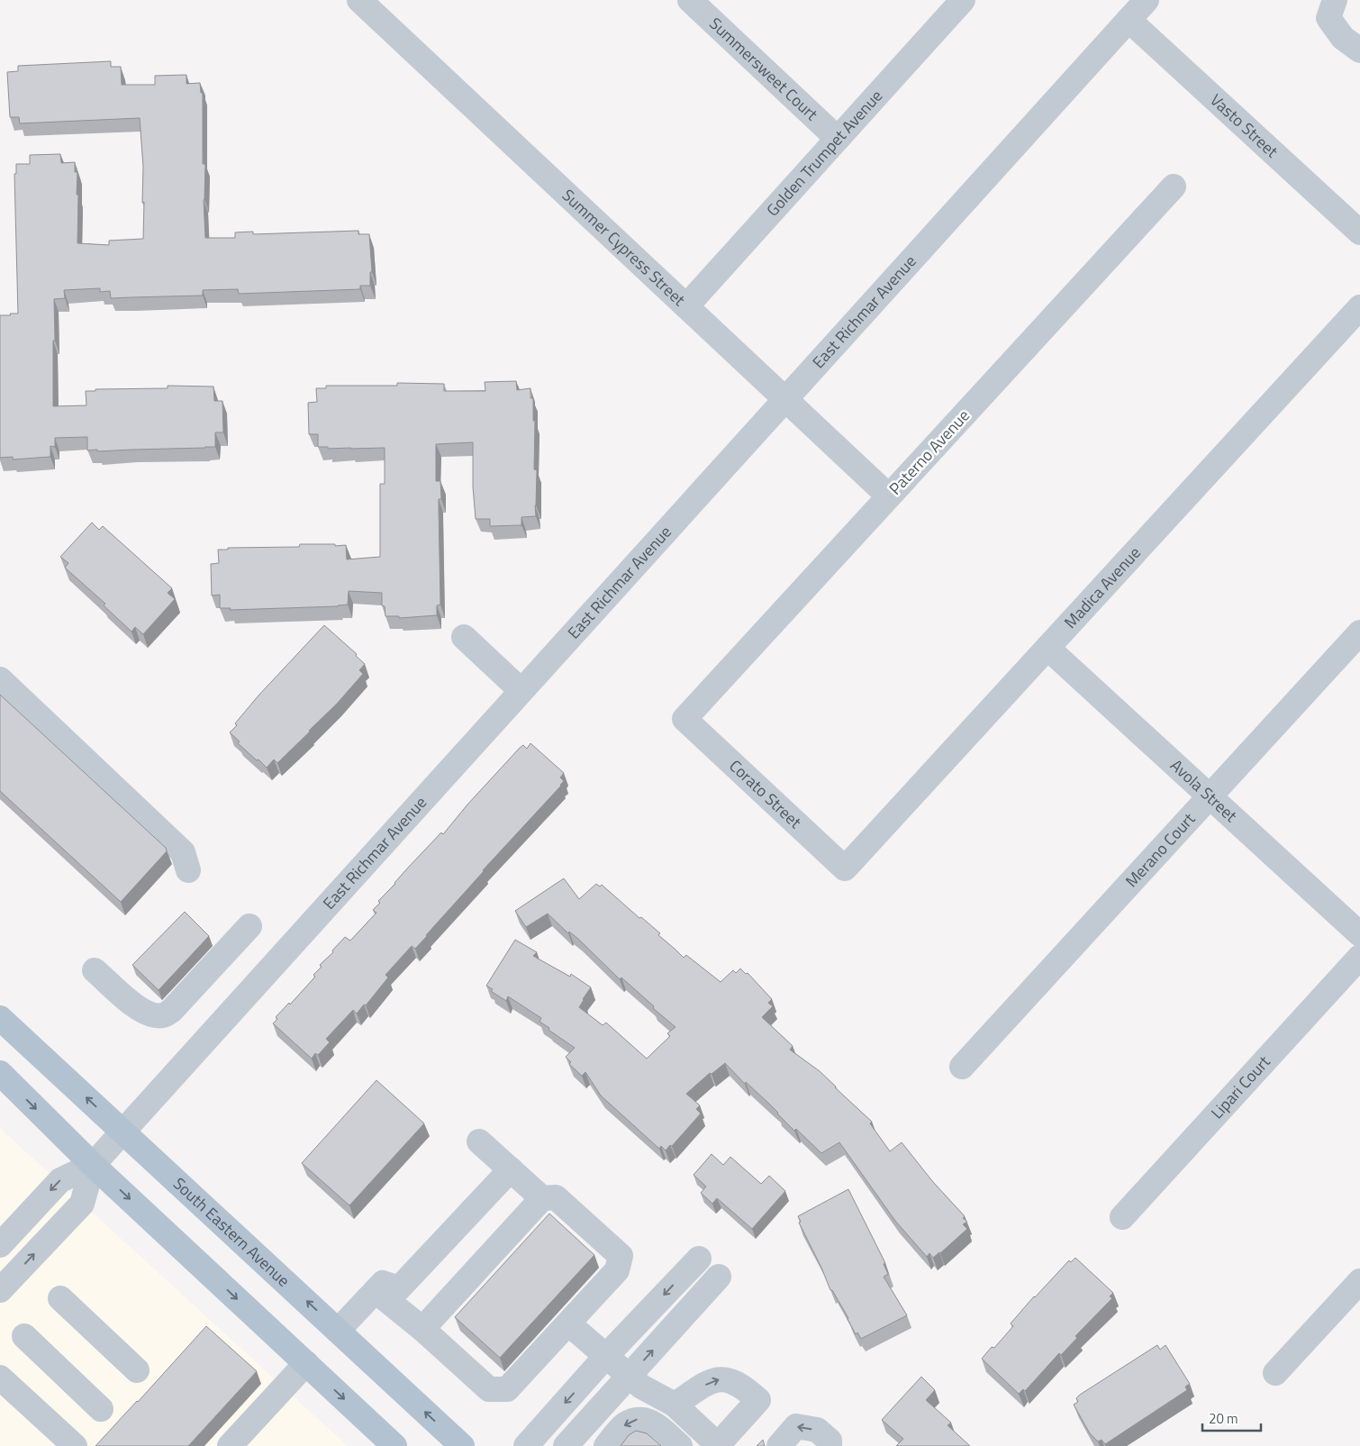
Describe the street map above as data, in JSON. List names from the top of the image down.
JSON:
{
  "streets": {
    "main road": ["South Eastern Avenue"],
    "street": [
      "Summersweet Court",
      "Vasto Street",
      "Golden Trumpet Avenue",
      "Summer Cypress Street",
      "East Richmar Avenue",
      "Paterno Avenue",
      "Madica Avenue",
      "Avola Street",
      "Corato Street",
      "Merano Court",
      "Lipari Court"
    ]
  },
  "crossings": [
    ["Summersweet Court", "Golden Trumpet Avenue"],
    ["Vasto Street", "East Richmar Avenue"],
    ["Golden Trumpet Avenue", "Summer Cypress Street"],
    ["Summer Cypress Street", "East Richmar Avenue"],
    ["Summer Cypress Street", "Paterno Avenue"],
    ["East Richmar Avenue", "South Eastern Avenue"],
    ["Paterno Avenue", "Corato Street"],
    ["Madica Avenue", "Avola Street"],
    ["Madica Avenue", "Corato Street"],
    ["Avola Street", "Merano Court"]
  ],
  "scale_bar": "20 m"
}
